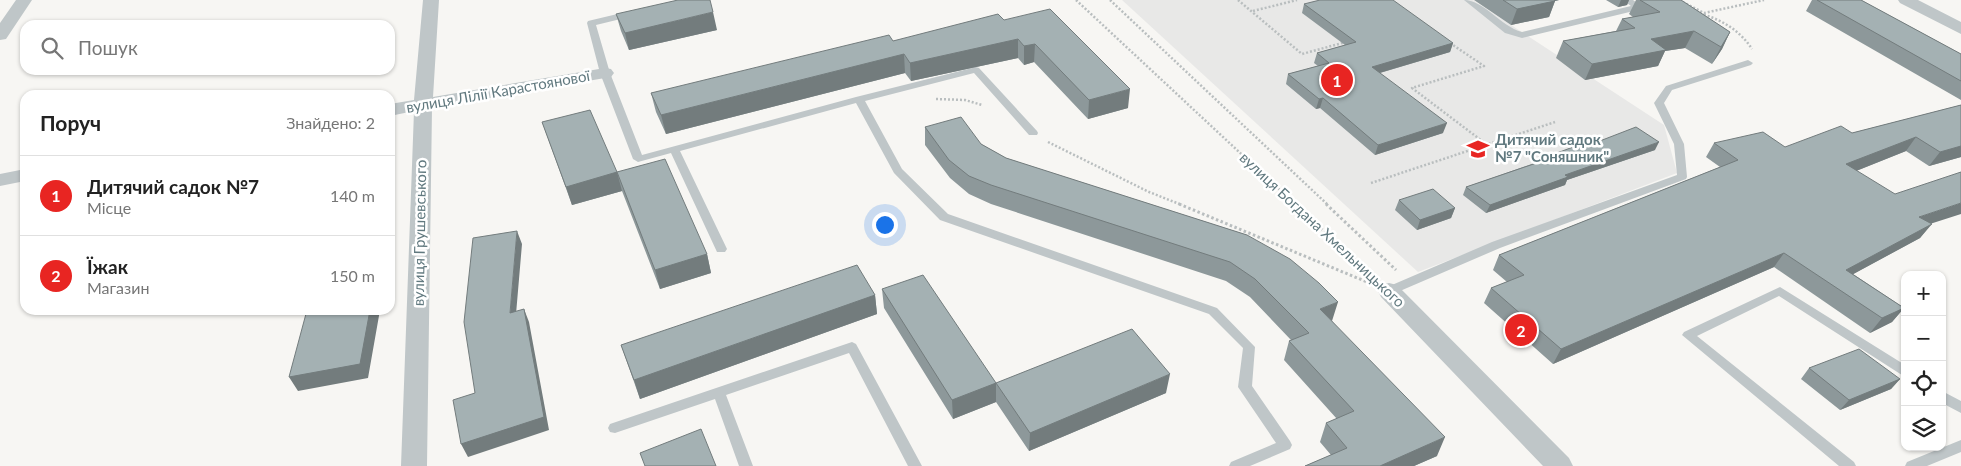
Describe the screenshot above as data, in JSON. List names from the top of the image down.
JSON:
{
  "streets": {
    "street": ["вулиця Лілії Карастоянової", "вулиця Богдана Хмельницького", "вулиця Грушевського"]
  },
  "crossings": [
    ["вулиця Лілії Карастоянової", "вулиця Грушевського"]
  ],
  "places": {
    "school or university": ["Дитячий садок №7 \"Соняшник\""]
  },
  "page": {
    "search": "Пошук",
    "pins": ["1", "2"],
    "heading": ["Поруч", "Знайдено: 2"],
    "list": [
      {
        "mark": "1",
        "name": "Дитячий садок №7",
        "note": "Місце",
        "value": "140 m"
      },
      {
        "mark": "2",
        "name": "Їжак",
        "note": "Магазин",
        "value": "150 m"
      }
    ],
    "map_buttons": ["+", "−"]
  }
}
